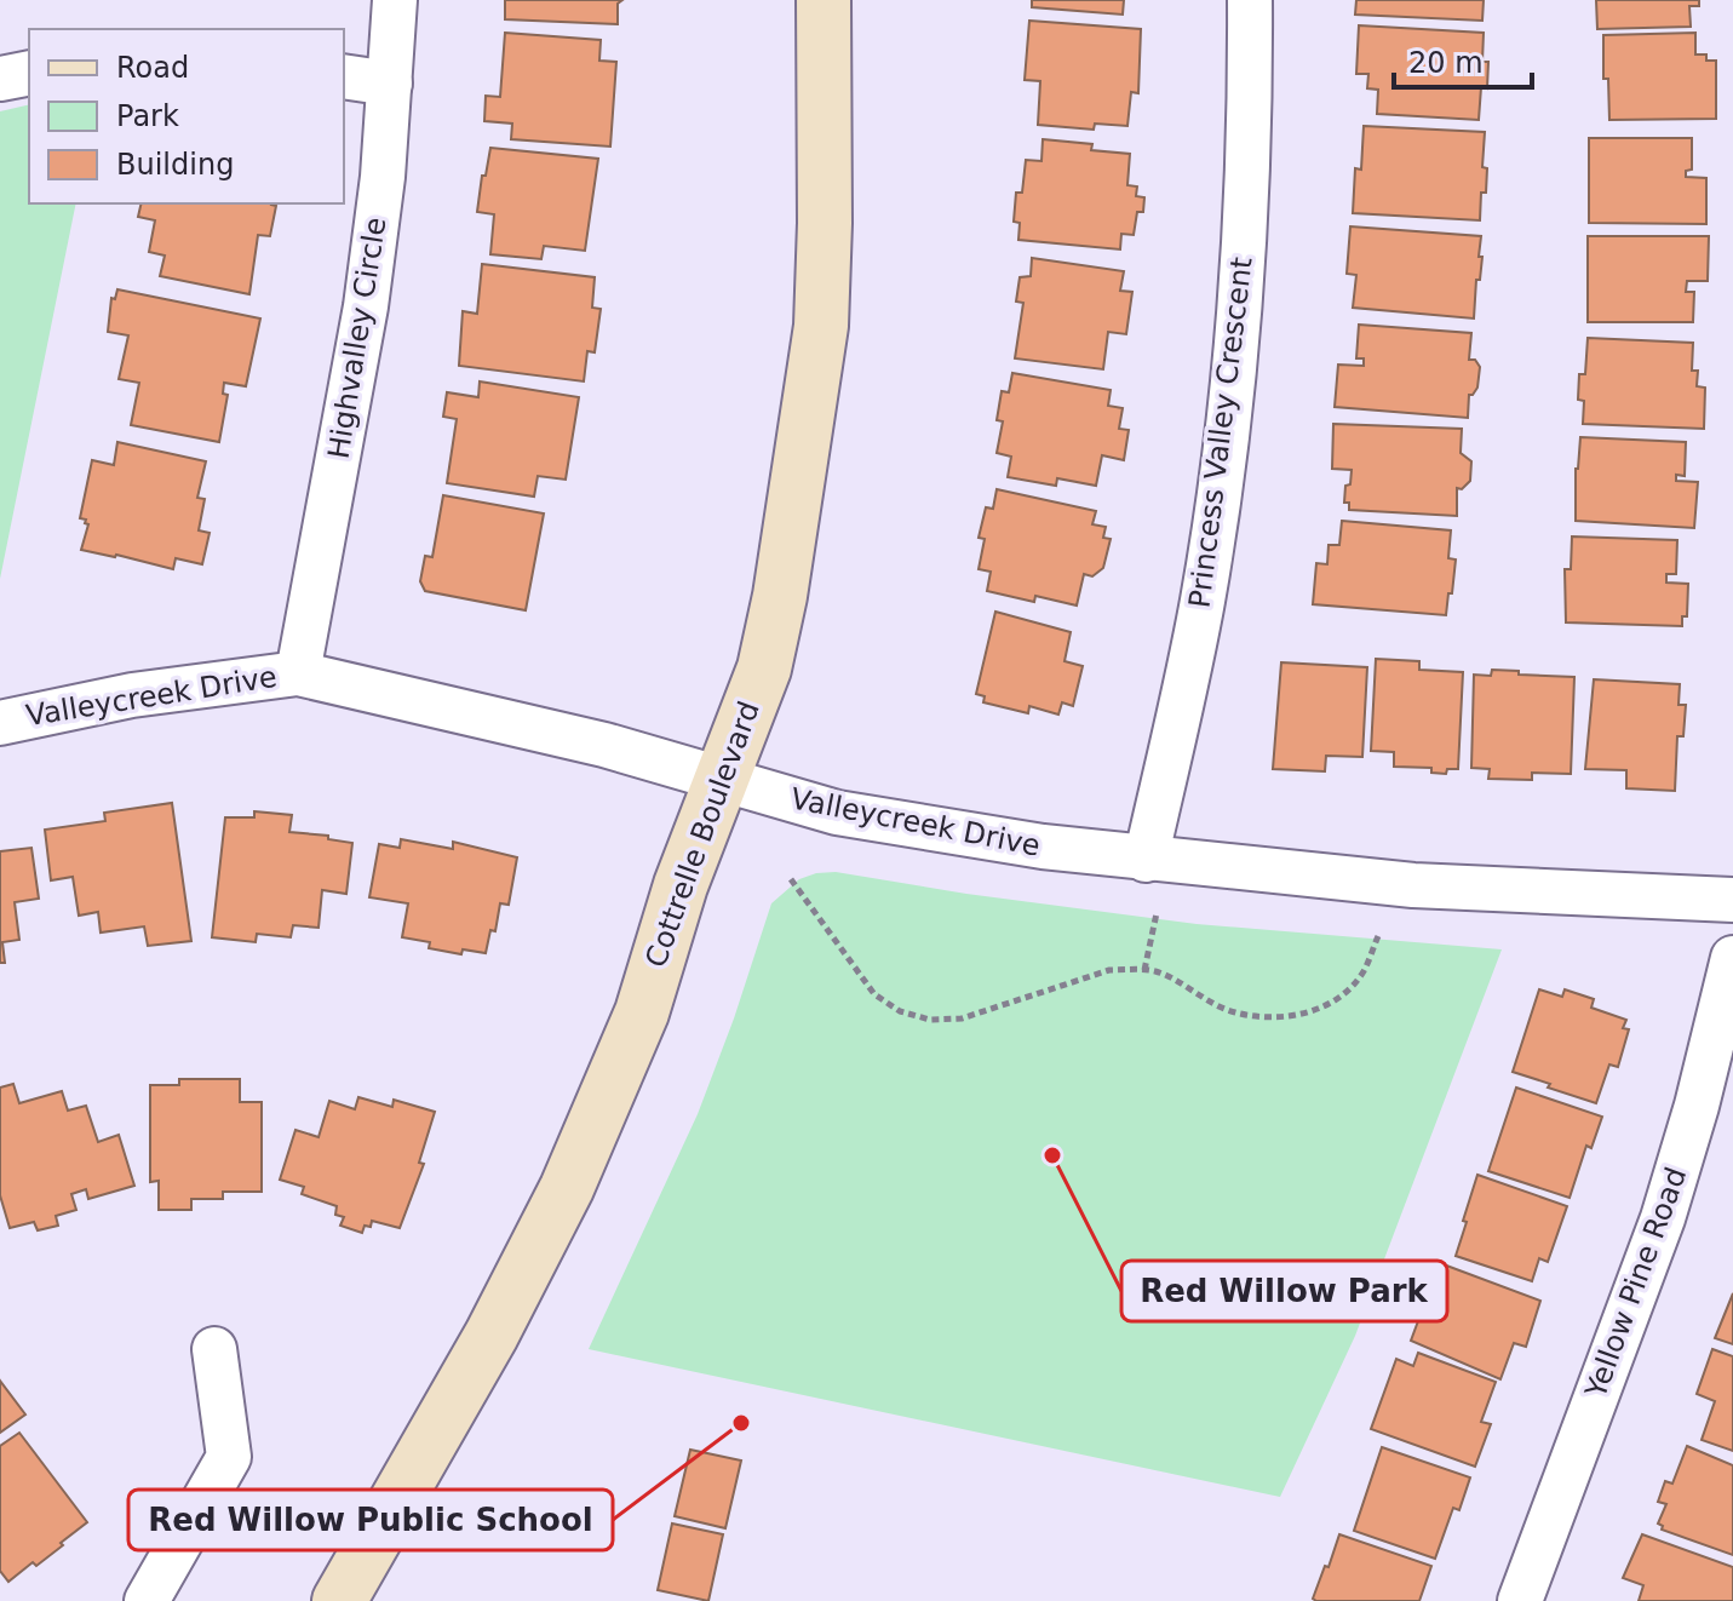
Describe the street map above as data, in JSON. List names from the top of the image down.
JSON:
{
  "streets": {
    "main road": ["Cottrelle Boulevard"],
    "street": [
      "Highvalley Circle",
      "Princess Valley Crescent",
      "Valleycreek Drive",
      "Yellow Pine Road"
    ]
  },
  "crossings": [
    ["Highvalley Circle", "Valleycreek Drive"],
    ["Princess Valley Crescent", "Valleycreek Drive"],
    ["Valleycreek Drive", "Cottrelle Boulevard"]
  ],
  "places": ["Red Willow Park", "Red Willow Public School"],
  "legend": ["Road", "Park", "Building"],
  "scale_bar": "20 m"
}
